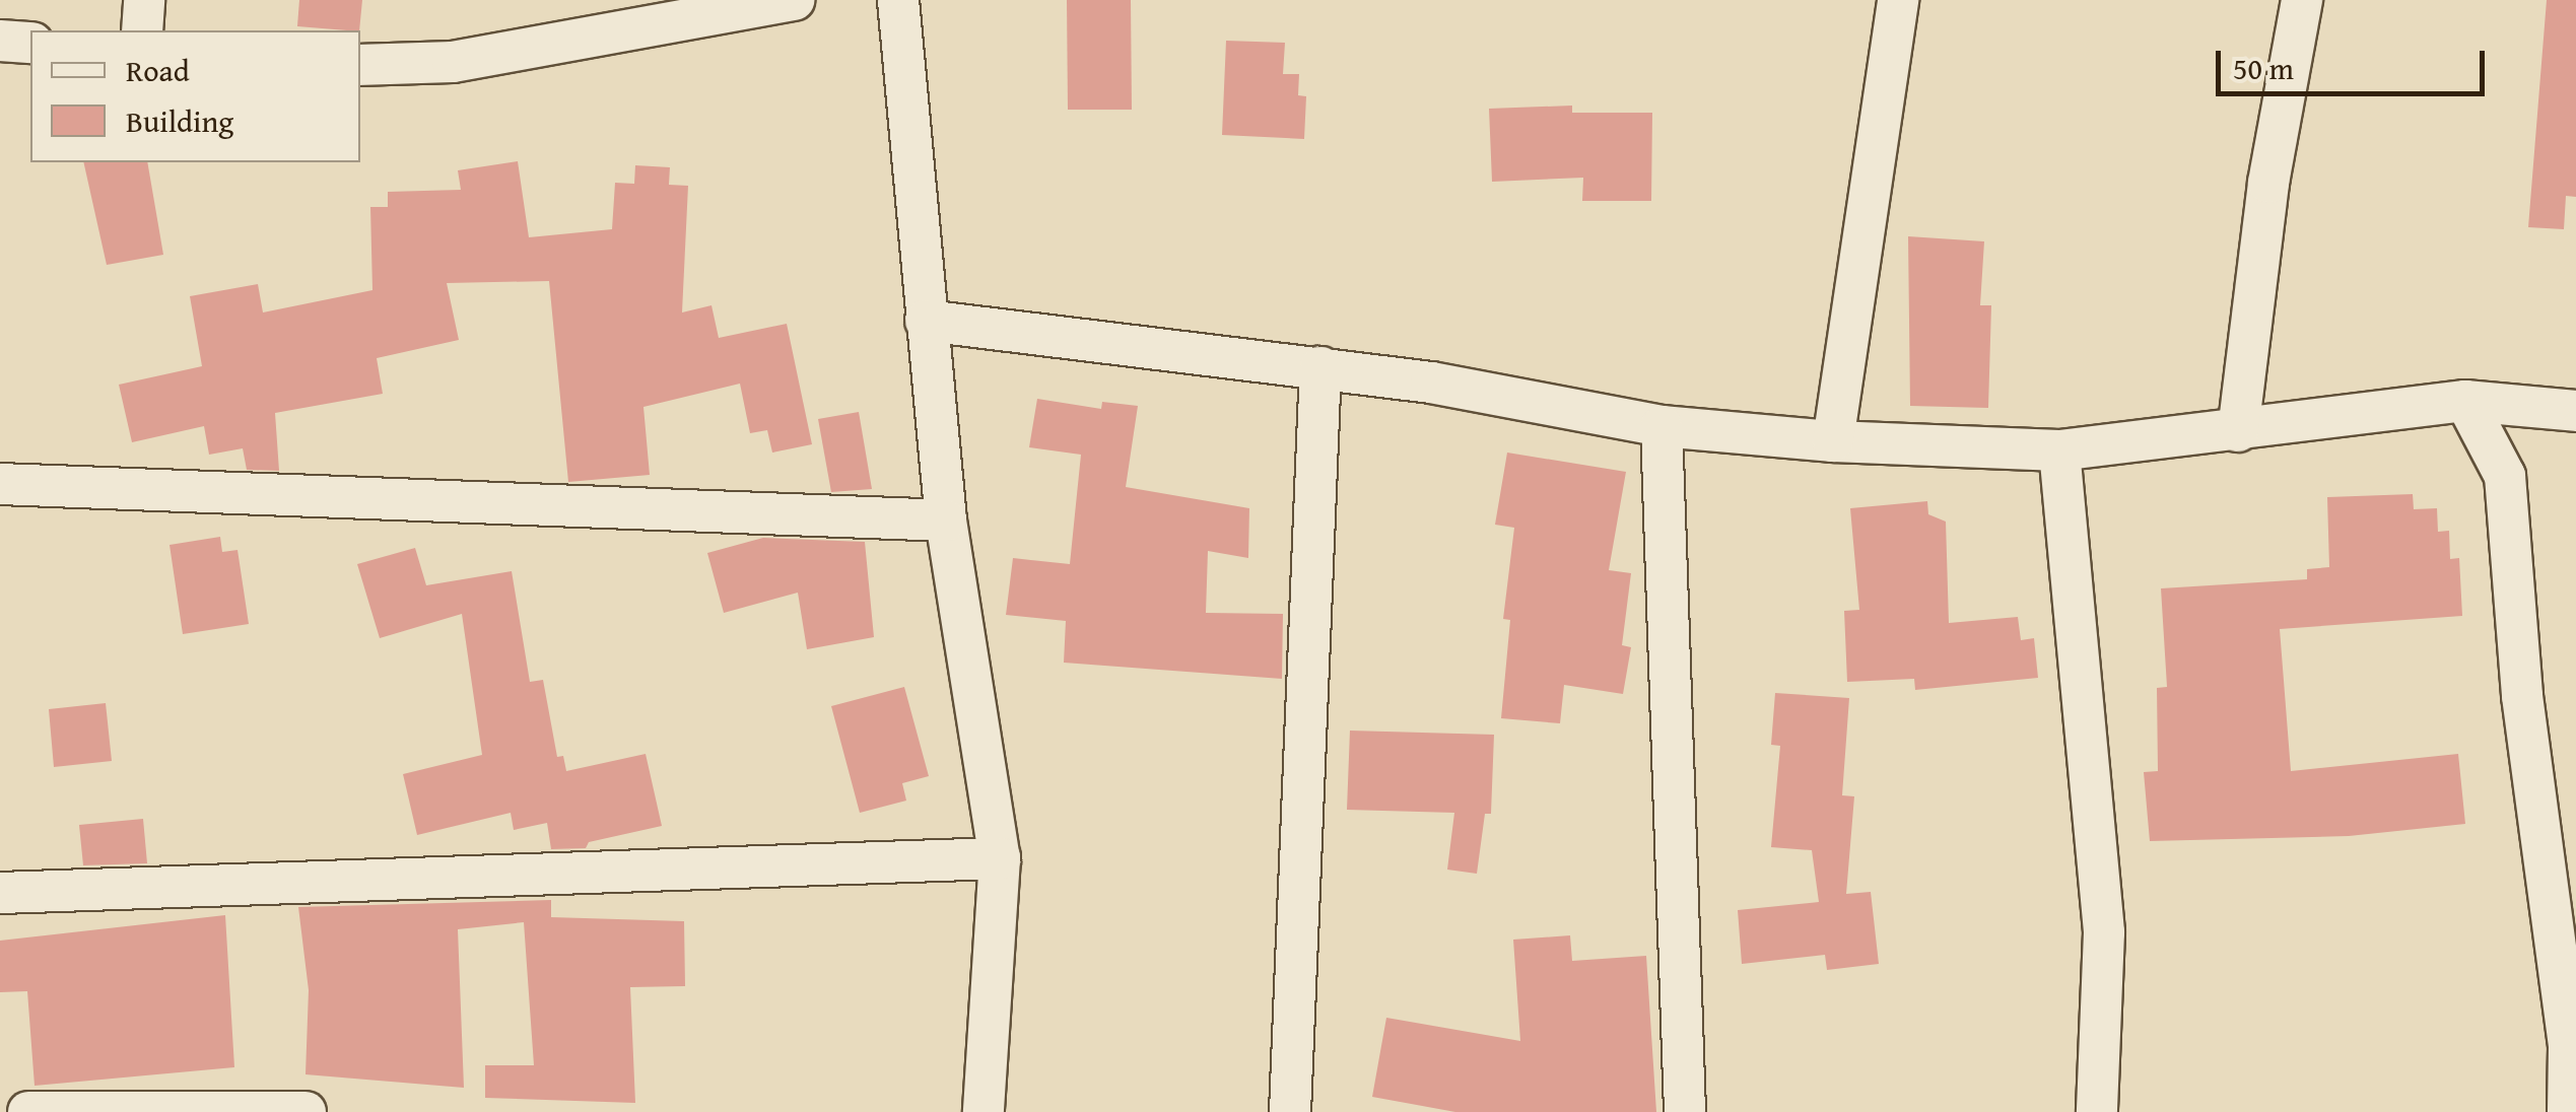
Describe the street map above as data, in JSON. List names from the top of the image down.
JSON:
{
  "legend": ["Road", "Building"],
  "scale_bar": "50 m"
}
